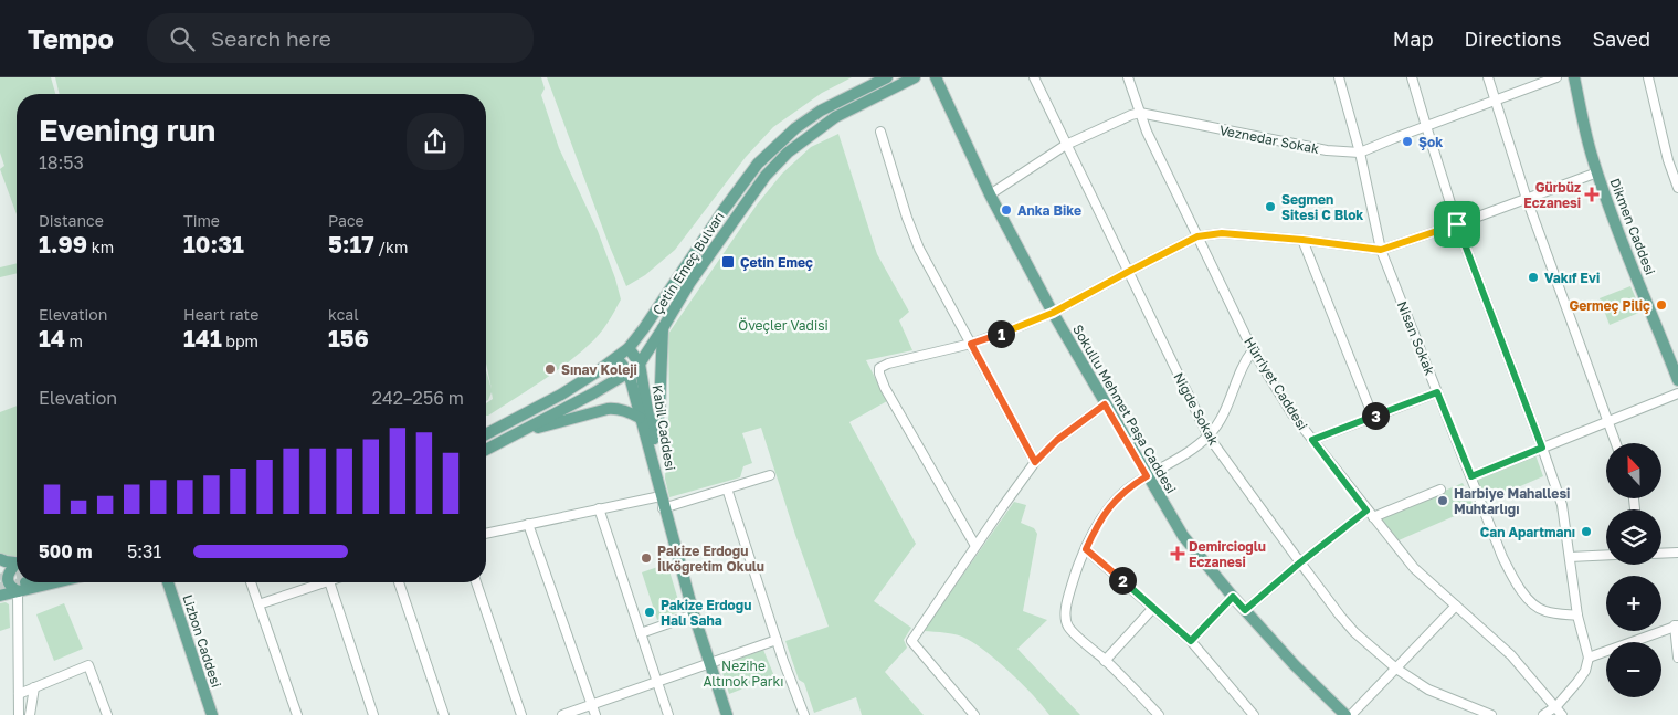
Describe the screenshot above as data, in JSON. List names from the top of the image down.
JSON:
{
  "streets": {
    "main road": [
      "Dikmen Caddesi",
      "Çetin Emeç Bulvarı",
      "Sokullu Mehmet Paşa Caddesi",
      "Kabil Caddesi",
      "Lizbon Caddesi"
    ],
    "street": [
      "Veznedar Sokak",
      "Nisan Sokak",
      "Hürriyet Caddesi",
      "Niğde Sokak"
    ]
  },
  "crossings": [
    ["Veznedar Sokak", "Nisan Sokak"],
    ["Veznedar Sokak", "Hürriyet Caddesi"],
    ["Çetin Emeç Bulvarı", "Kabil Caddesi"]
  ],
  "parks": ["Öveçler Vadisi", "Nezihe Altınok Parkı"],
  "places": {
    "other": [
      "Şok",
      "Segmen Sitesi C Blok",
      "Anka Bike",
      "Vakıf Evi",
      "Germeç Piliç",
      "Sınav Koleji",
      "Harbiye Mahallesi Muhtarlığı",
      "Can Apartmanı",
      "Pakize Erdoğu İlköğretim Okulu",
      "Pakize Erdoğu Halı Saha"
    ],
    "health": ["Gürbüz Eczanesi", "Demircioğlu Eczanesi"],
    "transit": ["Çetin Emeç"]
  },
  "north": "top",
  "page": {
    "header": "Tempo",
    "search": "Search here",
    "nav": ["Map", "Directions", "Saved"],
    "heading": ["Evening run", "18:53"],
    "stats": [
      ["Distance", "1.99 km"],
      ["Time", "10:31"],
      ["Pace", "5:17 /km"],
      ["Elevation", "14 m"],
      ["Heart rate", "141 bpm"],
      ["kcal", "156"]
    ],
    "pins": ["1", "3", "2"],
    "chart": ["Elevation", "242–256 m"],
    "map_buttons": ["+", "−"],
    "list": [
      {
        "name": "500 m",
        "note": "5:31"
      }
    ]
  }
}
